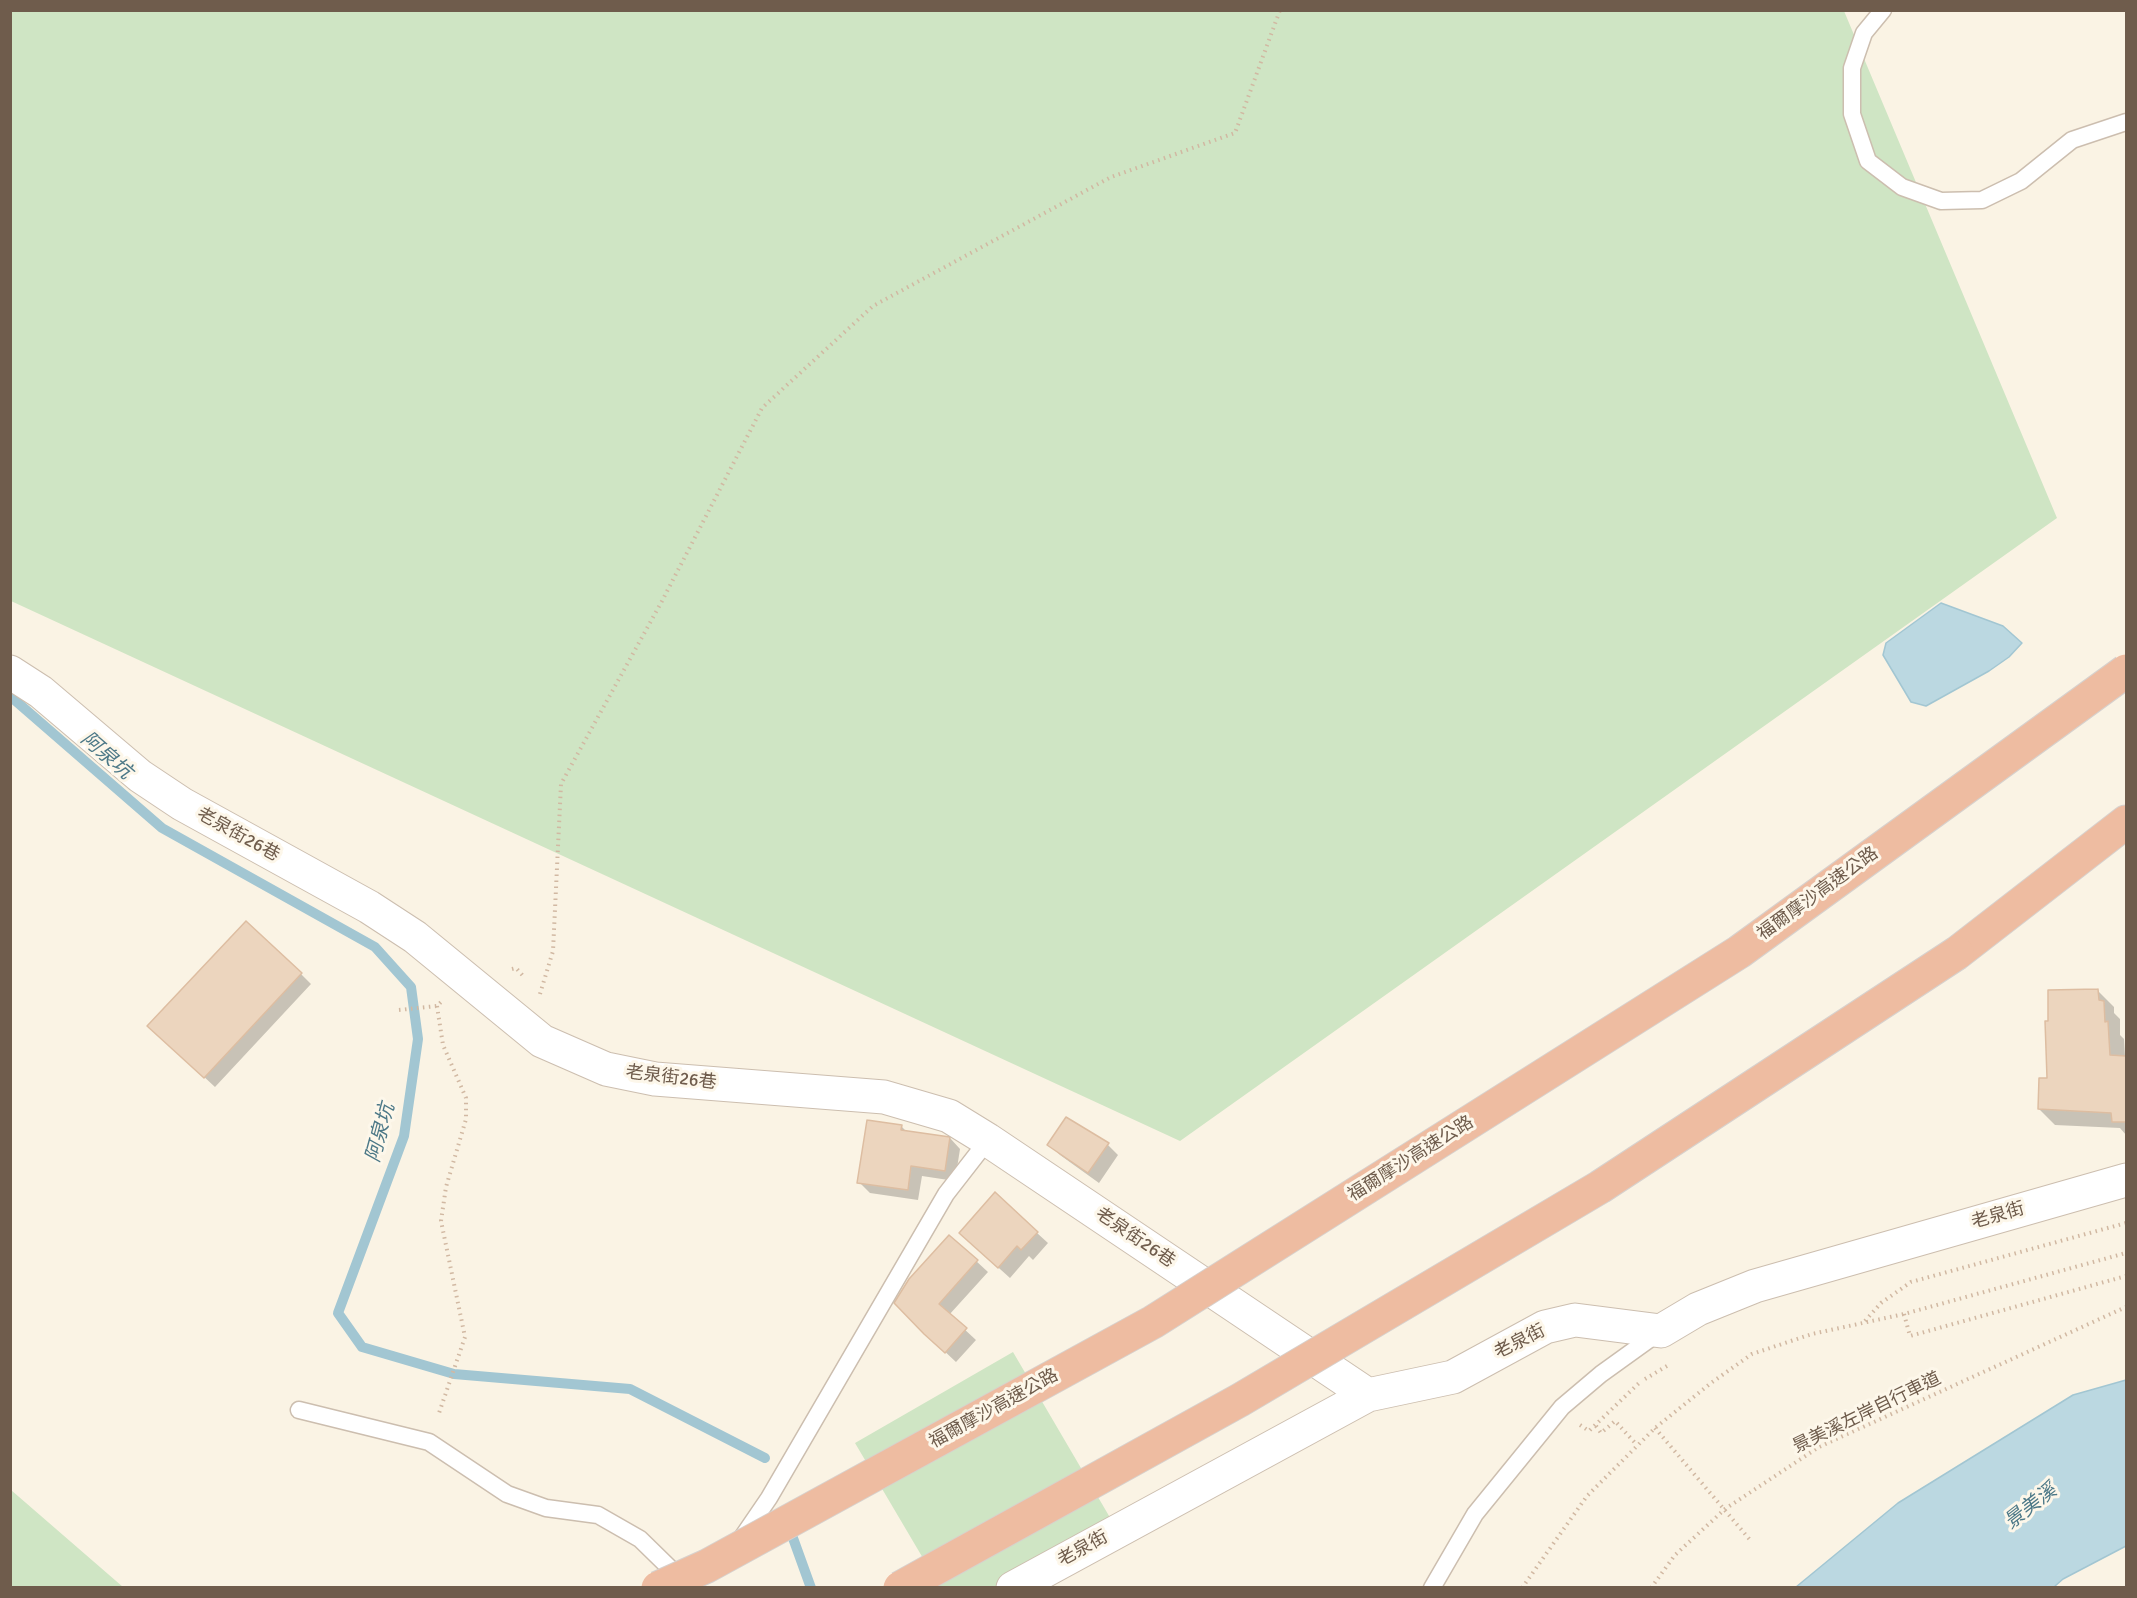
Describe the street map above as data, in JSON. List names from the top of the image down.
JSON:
{
  "streets": {
    "highway": ["福爾摩沙高速公路"],
    "street": ["老泉街26巷", "老泉街"],
    "path": ["景美溪左岸自行車道"]
  },
  "crossings": [
    ["老泉街26巷", "老泉街"]
  ],
  "water": ["阿泉坑", "景美溪"]
}
